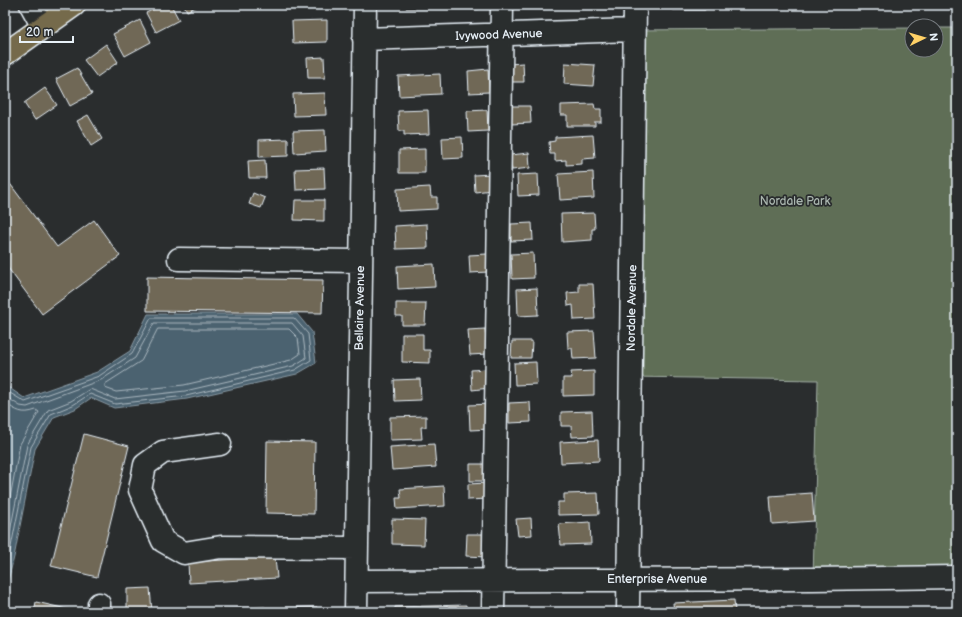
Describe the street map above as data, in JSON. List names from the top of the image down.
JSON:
{
  "streets": {
    "street": [
      "Ivywood Avenue",
      "Bellaire Avenue",
      "Nordale Avenue",
      "Enterprise Avenue"
    ]
  },
  "crossings": [
    ["Ivywood Avenue", "Bellaire Avenue"],
    ["Ivywood Avenue", "Nordale Avenue"],
    ["Bellaire Avenue", "Enterprise Avenue"],
    ["Nordale Avenue", "Enterprise Avenue"]
  ],
  "parks": ["Nordale Park"],
  "scale_bar": "20 m",
  "north": "right"
}
